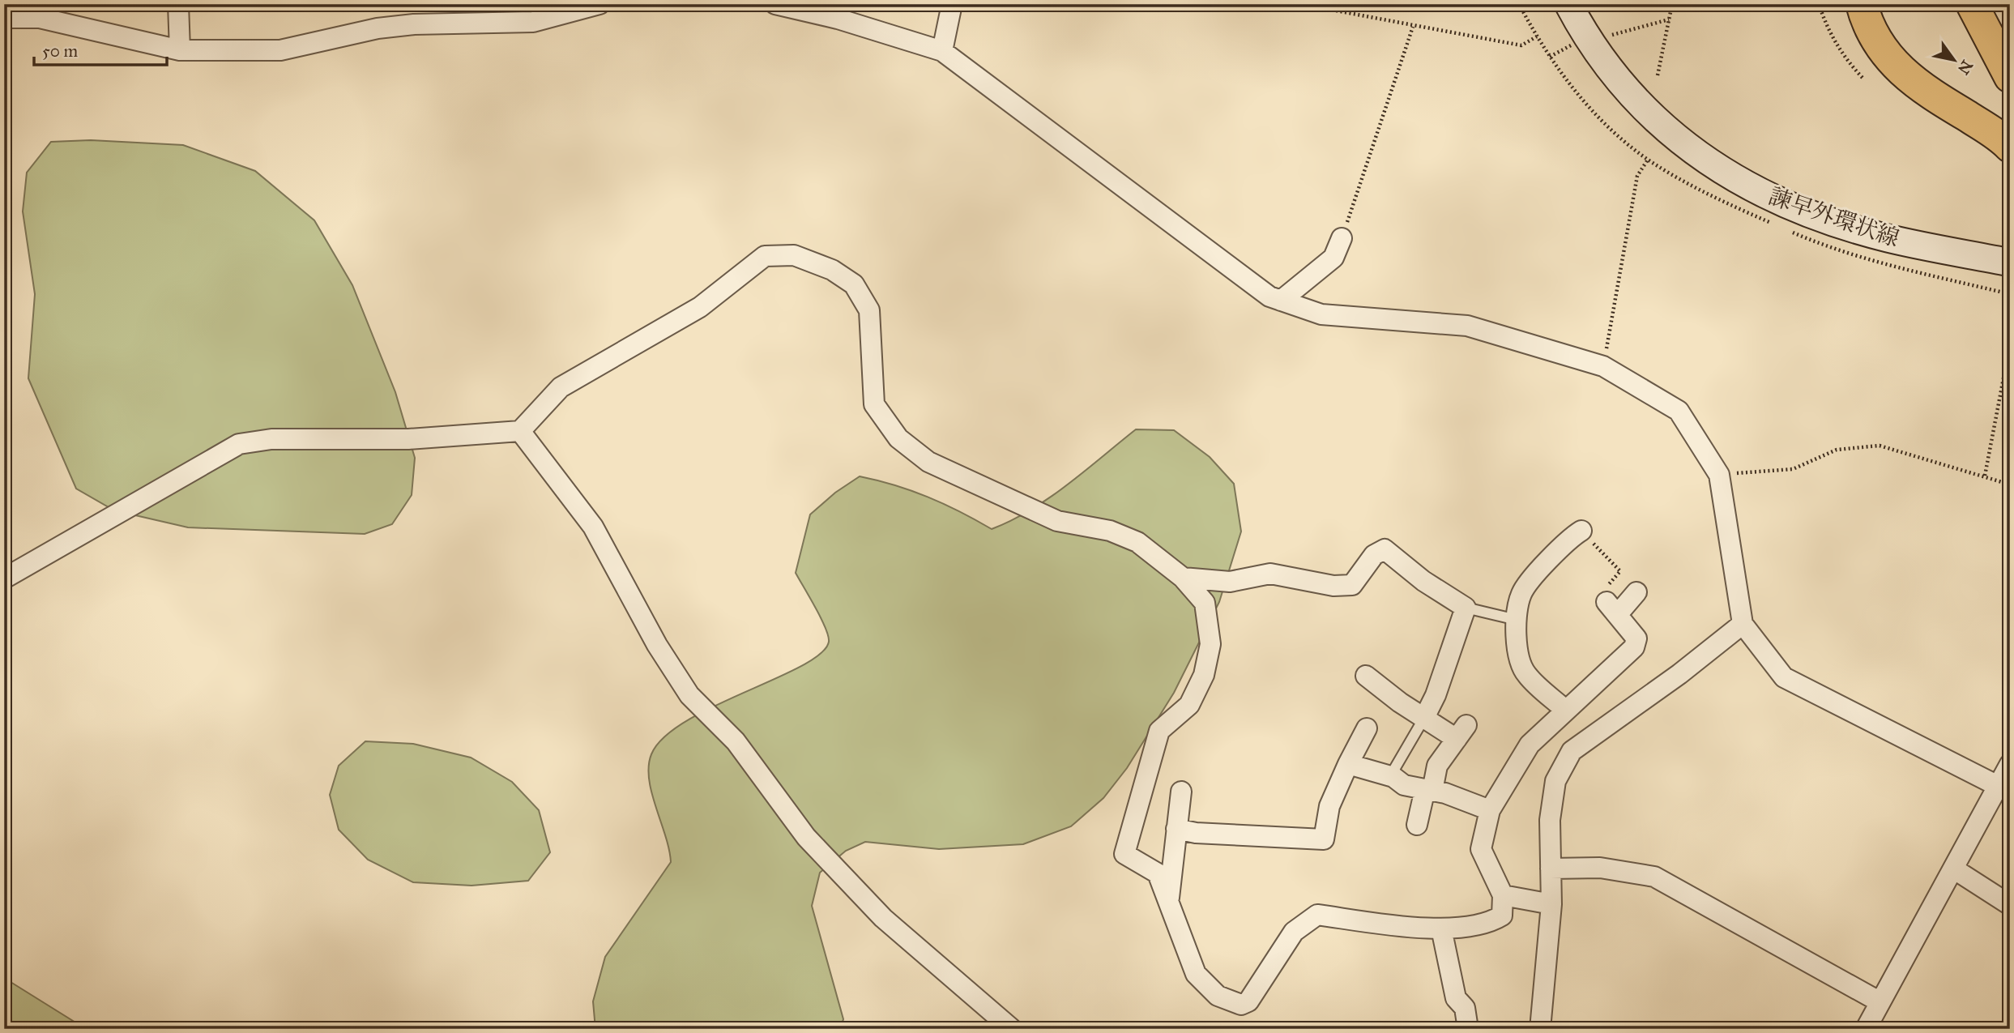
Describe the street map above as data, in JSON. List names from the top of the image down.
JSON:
{
  "streets": {
    "main road": ["諫早外環状線"]
  },
  "scale_bar": "50 m",
  "north": "bottom right"
}
